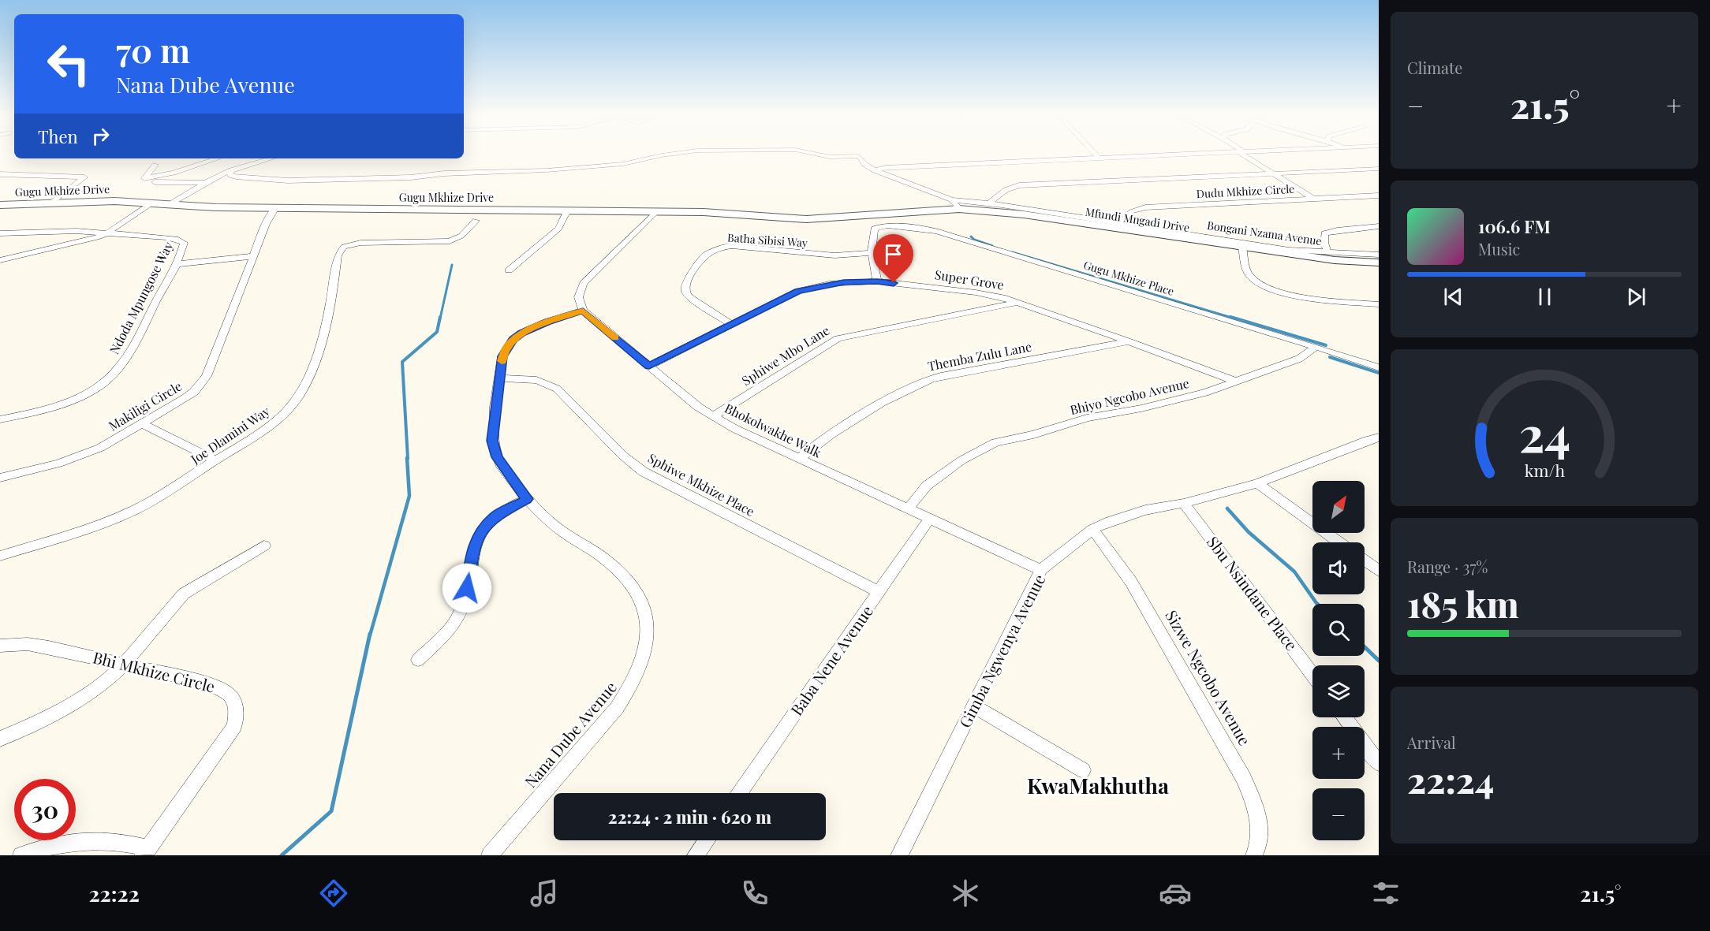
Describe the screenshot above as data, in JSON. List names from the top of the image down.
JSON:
{
  "streets": {
    "street": [
      "Gugu Mkhize Drive",
      "Dudu Mkhize Circle",
      "Mfundi Mngadi Drive",
      "Bongani Nzama Avenue",
      "Batha Sibisi Way",
      "Gugu Mkhize Place",
      "Super Grove",
      "Ndoda Mpungose Way",
      "Sphiwe Mbo Lane",
      "Themba Zulu Lane",
      "Bhiyo Ngcobo Avenue",
      "Makiligi Circle",
      "Bhokolwakhe Walk",
      "Joe Dlamini Way",
      "Sphiwe Mkhize Place",
      "Sbu Nsindane Place",
      "Gimba Ngwenya Avenue",
      "Baba Nene Avenue",
      "Bhi Mkhize Circle",
      "Sizwe Ngcobo Avenue",
      "Nana Dube Avenue"
    ]
  },
  "crossings": [
    ["Gugu Mkhize Drive", "Mfundi Mngadi Drive"],
    ["Gugu Mkhize Drive", "Makiligi Circle"],
    ["Dudu Mkhize Circle", "Bongani Nzama Avenue"],
    ["Batha Sibisi Way", "Gugu Mkhize Place"],
    ["Batha Sibisi Way", "Super Grove"],
    ["Gugu Mkhize Place", "Bhiyo Ngcobo Avenue"],
    ["Super Grove", "Sphiwe Mbo Lane"],
    ["Super Grove", "Themba Zulu Lane"],
    ["Super Grove", "Bhiyo Ngcobo Avenue"],
    ["Super Grove", "Bhokolwakhe Walk"],
    ["Sphiwe Mbo Lane", "Bhokolwakhe Walk"],
    ["Themba Zulu Lane", "Bhokolwakhe Walk"],
    ["Bhiyo Ngcobo Avenue", "Bhokolwakhe Walk"],
    ["Bhokolwakhe Walk", "Gimba Ngwenya Avenue"],
    ["Bhokolwakhe Walk", "Baba Nene Avenue"],
    ["Bhokolwakhe Walk", "Nana Dube Avenue"],
    ["Sphiwe Mkhize Place", "Baba Nene Avenue"],
    ["Sphiwe Mkhize Place", "Nana Dube Avenue"],
    ["Sbu Nsindane Place", "Gimba Ngwenya Avenue"],
    ["Gimba Ngwenya Avenue", "Sizwe Ngcobo Avenue"]
  ],
  "districts": ["KwaMakhutha"],
  "north": "top right",
  "page": {
    "tile": [
      "Climate",
      ["Range · 37%", "185 km"],
      ["Arrival", "22:24"]
    ],
    "turn": ["70 m", "Nana Dube Avenue"],
    "heat": ["−", "21.5°", "+"],
    "then": "Then",
    "song": ["106.6 FM", "Music"],
    "map_buttons": ["+", "−"],
    "limit": "30",
    "trip": "22:24 · 2 min · 620 m",
    "tabs": ["22:22", "21.5°"],
    "gauge": ["24", "km/h"]
  }
}
